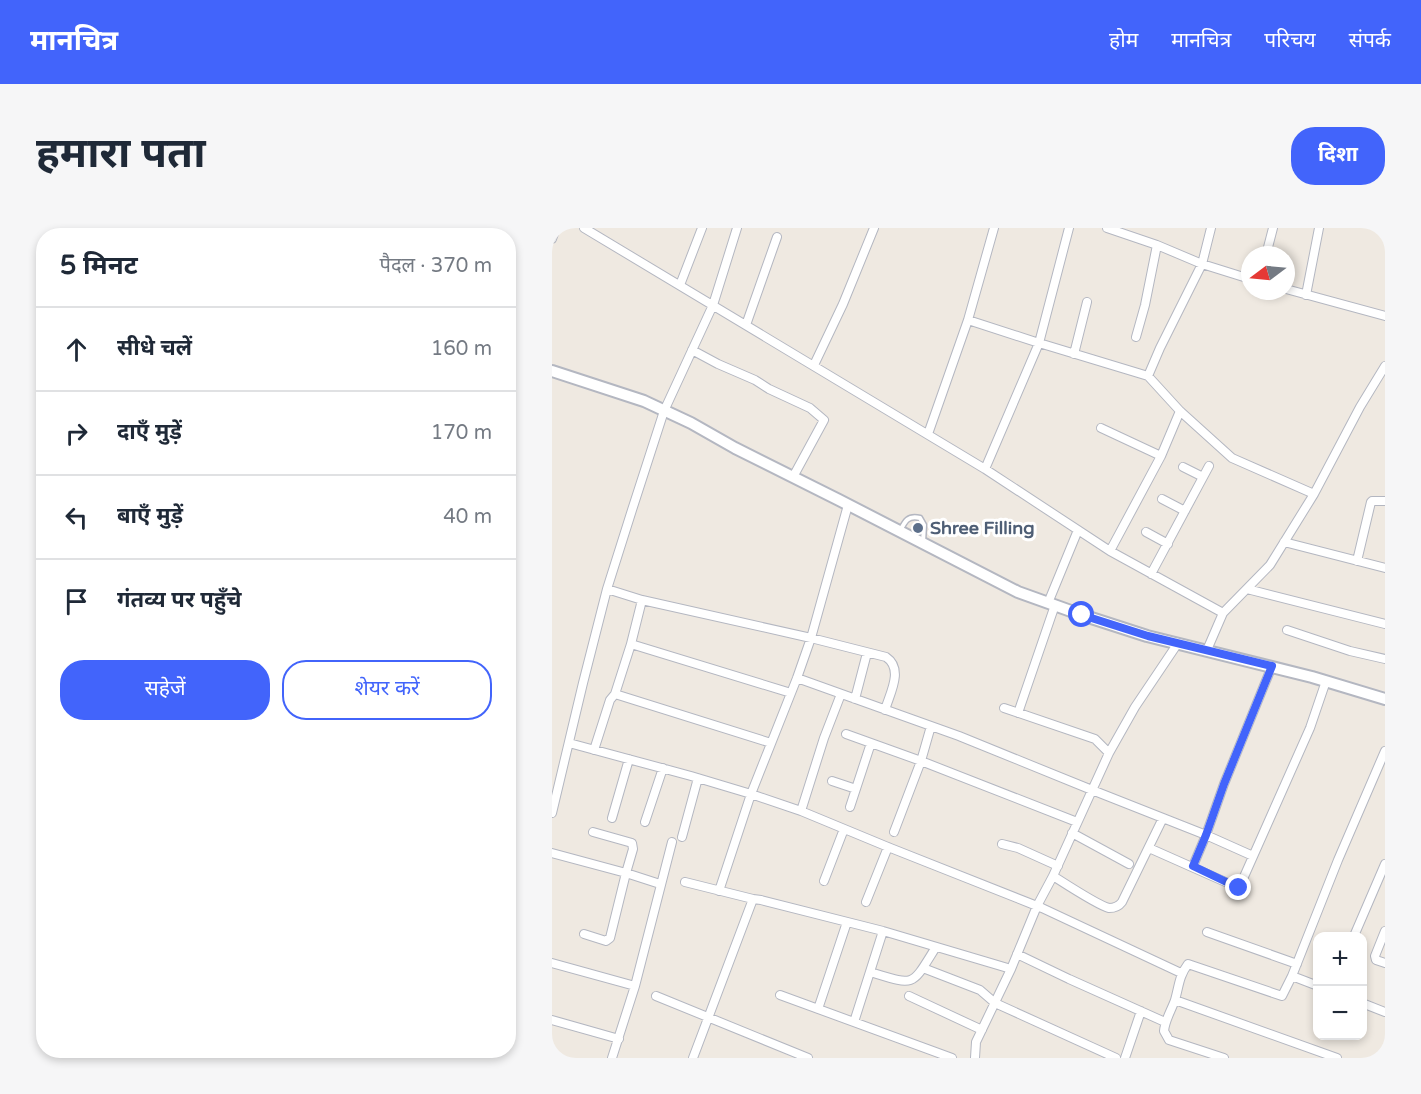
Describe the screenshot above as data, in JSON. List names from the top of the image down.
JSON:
{
  "places": ["Shree Filling"],
  "north": "left",
  "page": {
    "header": "मानचित्र",
    "nav": [
      "होम",
      "मानचित्र",
      "परिचय",
      "संपर्क"
    ],
    "buttons": [
      "दिशा",
      ["सहेजें", "शेयर करें"]
    ],
    "title": "हमारा पता",
    "heading": ["5 मिनट", "पैदल · 370 m"],
    "list": [
      ["सीधे चलें", "160 m"],
      ["दाएँ मुड़ें", "170 m"],
      ["बाएँ मुड़ें", "40 m"],
      "गंतव्य पर पहुँचे"
    ],
    "map_buttons": ["+", "−"]
  }
}
